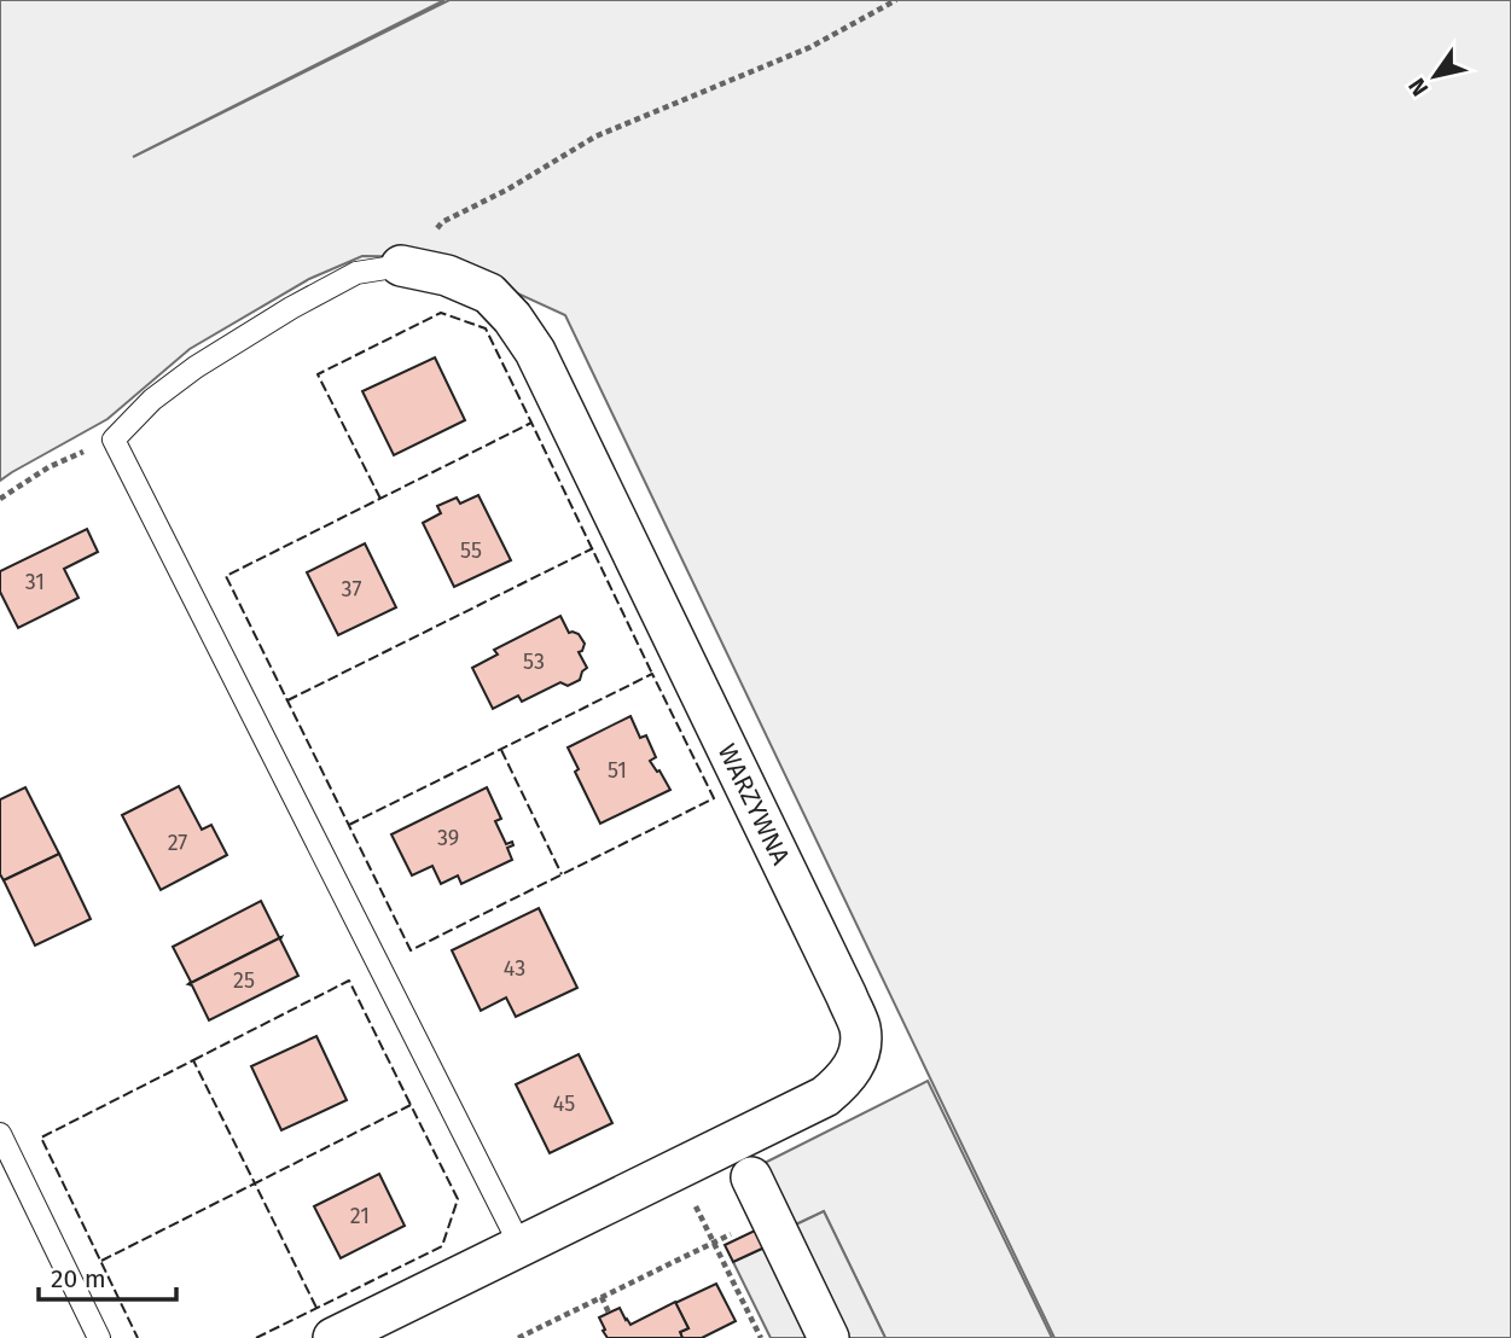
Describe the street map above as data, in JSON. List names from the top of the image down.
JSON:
{
  "streets": {
    "street": ["WARZYWNA"]
  },
  "house_numbers": [
    "55",
    "31",
    "37",
    "53",
    "51",
    "39",
    "27",
    "43",
    "25",
    "45",
    "21"
  ],
  "scale_bar": "20 m",
  "north": "bottom left"
}
